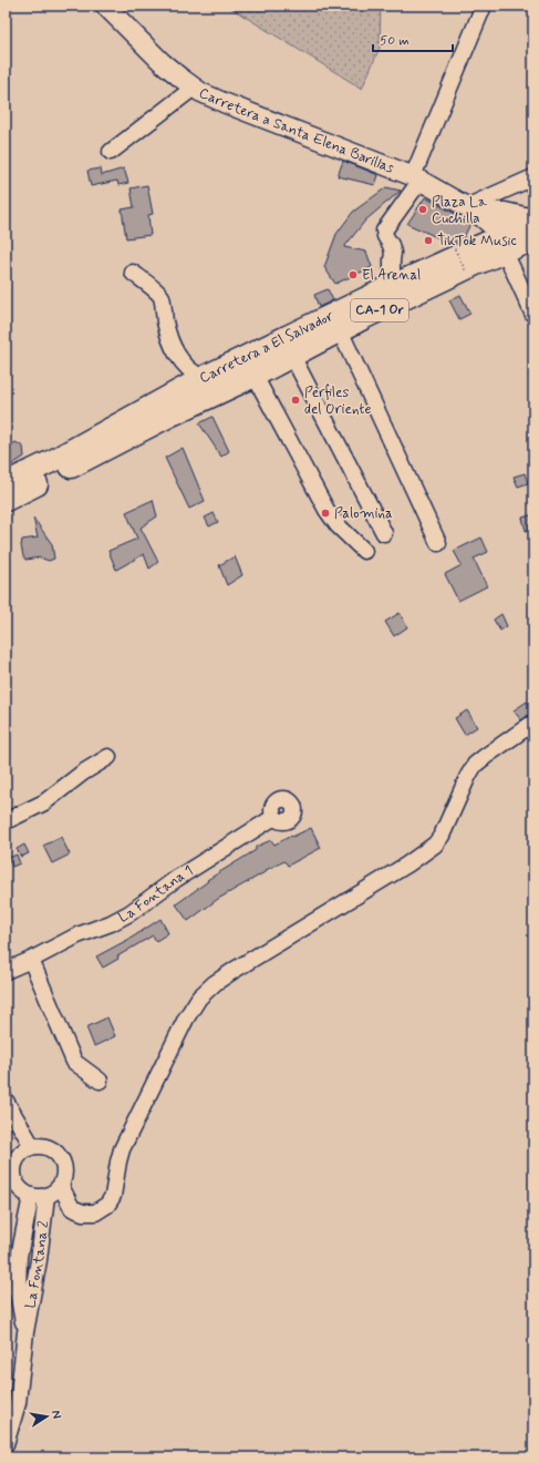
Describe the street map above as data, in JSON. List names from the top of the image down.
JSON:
{
  "streets": {
    "highway": ["CA-1 Or", "Carretera a El Salvador"],
    "main road": ["Carretera a Santa Elena Barillas"],
    "street": ["La Fontana 1", "La Fontana 2"]
  },
  "places": [
    "Plaza La Cuchilla",
    "TikTok Music",
    "El Arenal",
    "Perfiles del Oriente",
    "Palomina"
  ],
  "scale_bar": "50 m",
  "north": "right"
}
